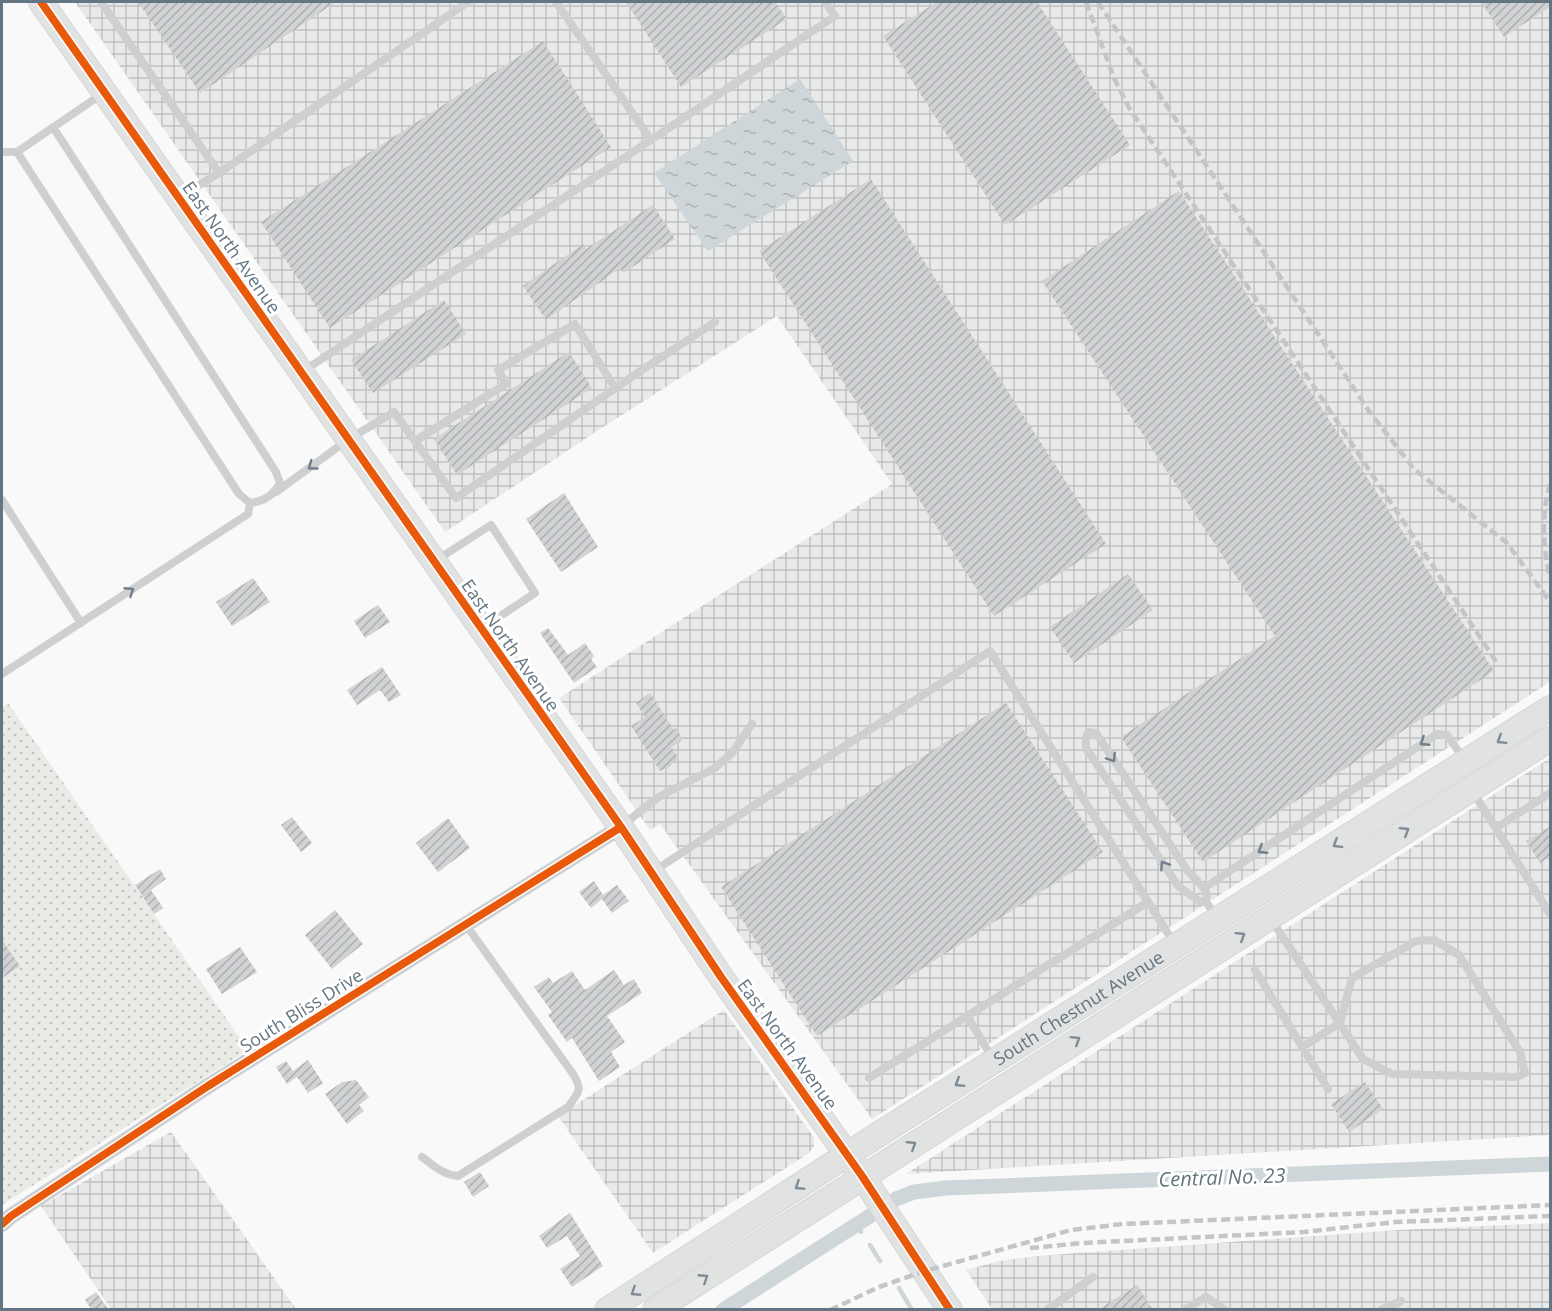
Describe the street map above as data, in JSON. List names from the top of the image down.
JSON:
{
  "streets": {
    "main road": ["East North Avenue", "South Chestnut Avenue"],
    "street": ["South Bliss Drive"]
  },
  "crossings": [
    ["East North Avenue", "South Chestnut Avenue"],
    ["East North Avenue", "South Bliss Drive"]
  ],
  "water": ["Central No. 23"]
}
